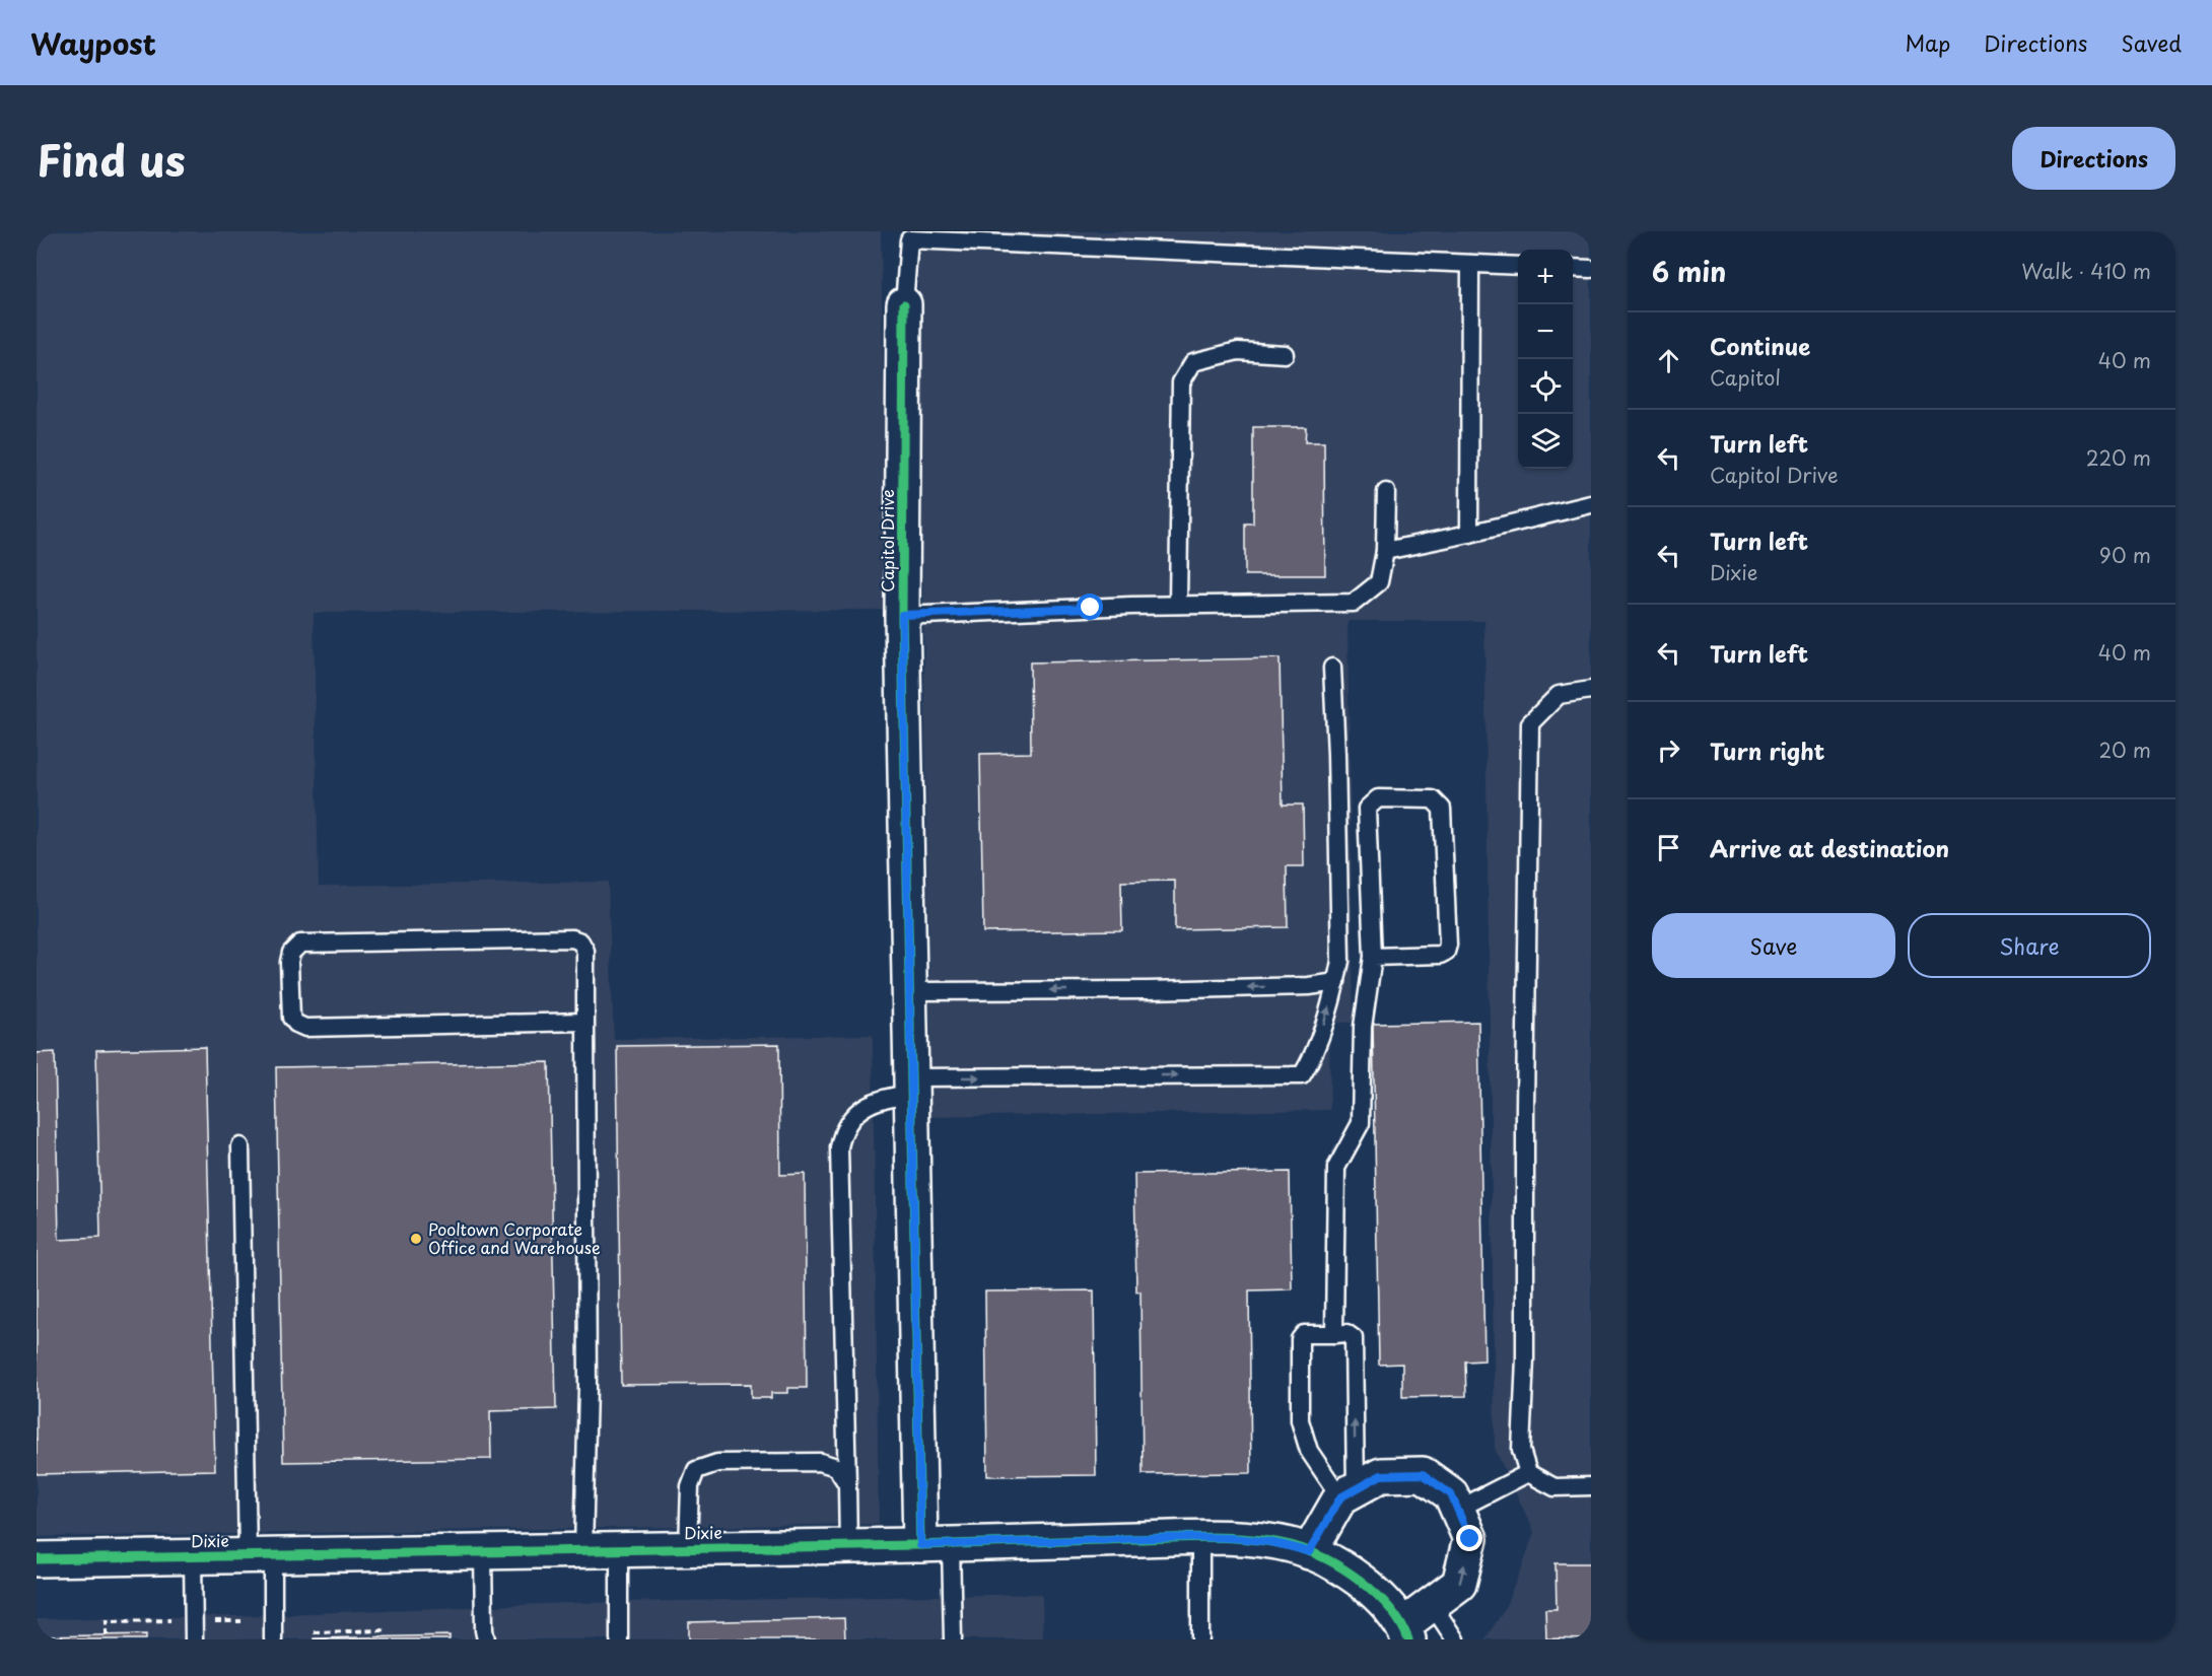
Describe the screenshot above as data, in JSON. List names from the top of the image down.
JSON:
{
  "streets": {
    "street": ["Capitol Drive", "Dixie"]
  },
  "crossings": [
    ["Capitol Drive", "Dixie"]
  ],
  "places": ["Pooltown Corporate Office and Warehouse"],
  "page": {
    "header": "Waypost",
    "nav": ["Map", "Directions", "Saved"],
    "title": "Find us",
    "buttons": [
      "Directions",
      ["Save", "Share"]
    ],
    "heading": ["6 min", "Walk · 410 m"],
    "map_buttons": ["+", "−"],
    "list": [
      ["Continue", "Capitol", "40 m"],
      ["Turn left", "Capitol Drive", "220 m"],
      ["Turn left", "Dixie", "90 m"],
      ["Turn left", "40 m"],
      ["Turn right", "20 m"],
      "Arrive at destination"
    ]
  }
}
